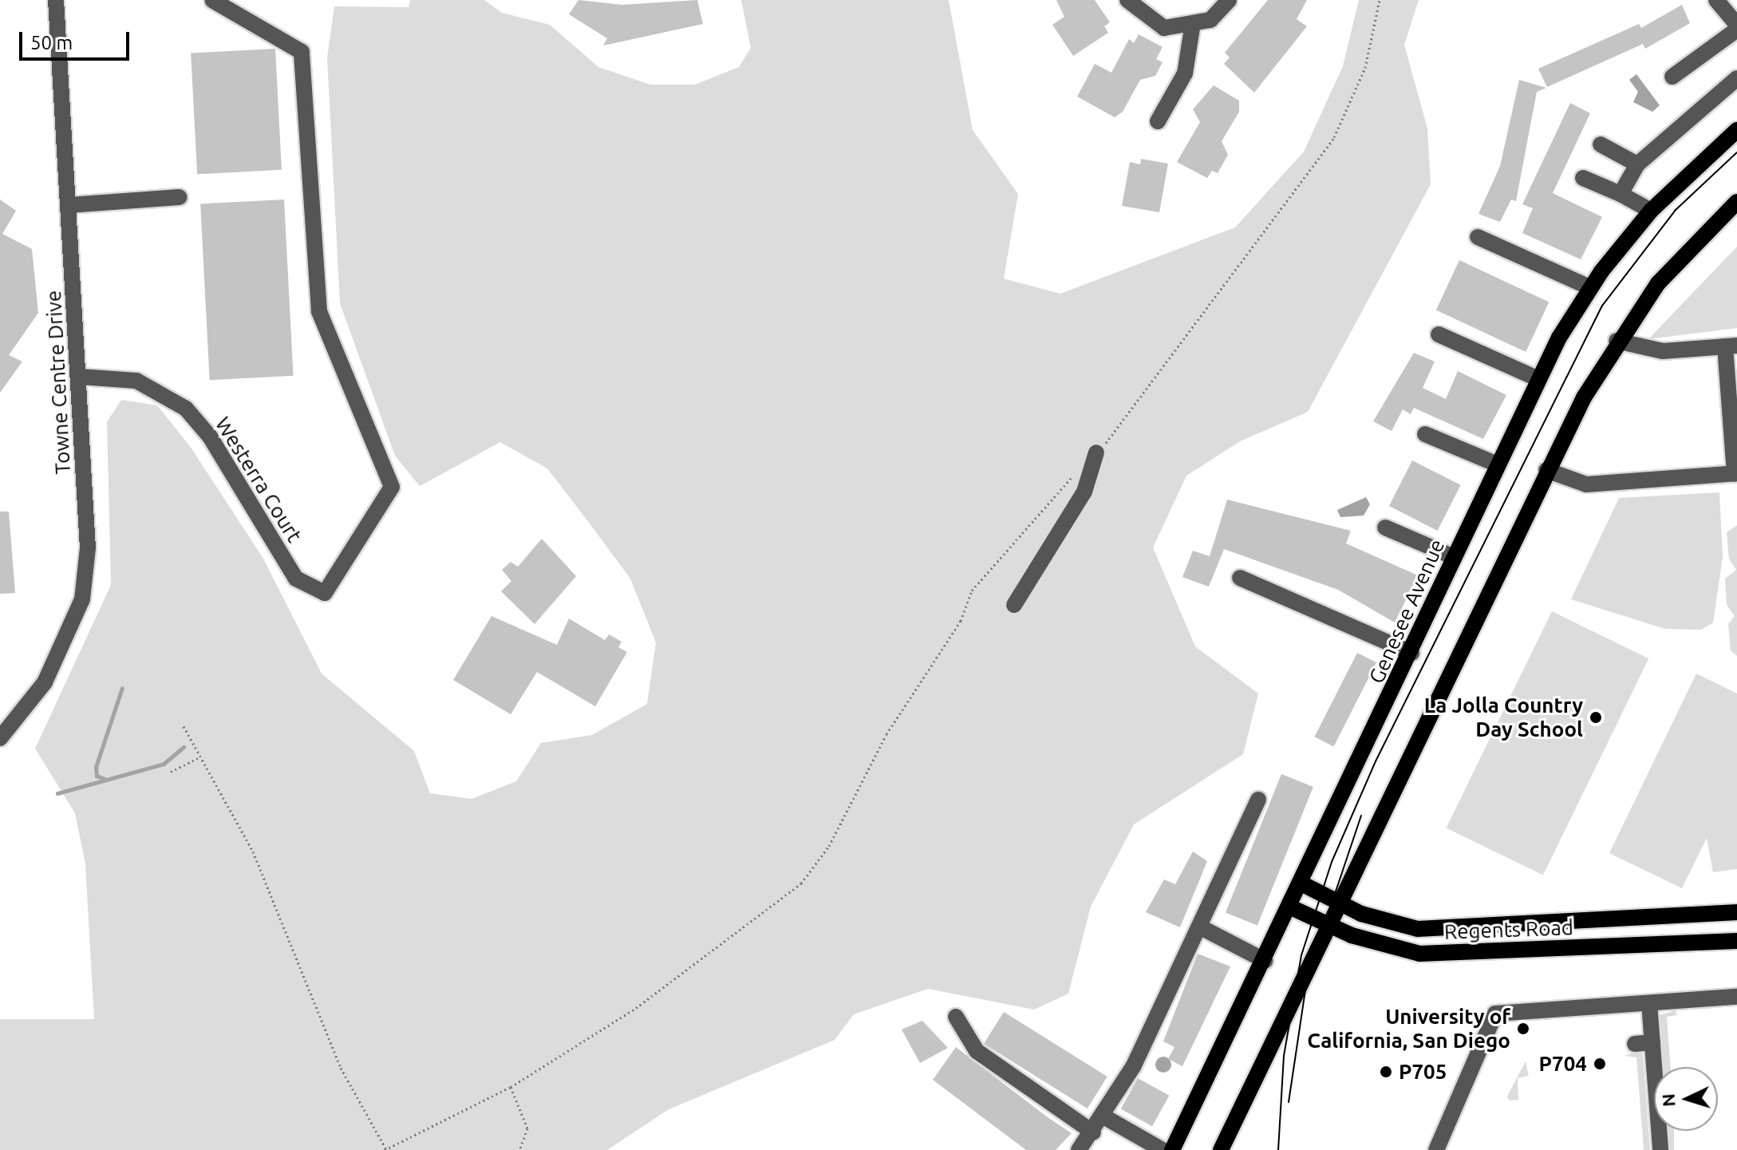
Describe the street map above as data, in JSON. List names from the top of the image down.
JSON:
{
  "streets": {
    "main road": ["Genesee Avenue", "Regents Road"],
    "street": ["Towne Centre Drive", "Westerra Court"]
  },
  "crossings": [
    ["Towne Centre Drive", "Westerra Court"],
    ["Genesee Avenue", "Regents Road"]
  ],
  "places": [
    "La Jolla Country Day School",
    "University of California, San Diego",
    "P704",
    "P705"
  ],
  "scale_bar": "50 m",
  "north": "left"
}
